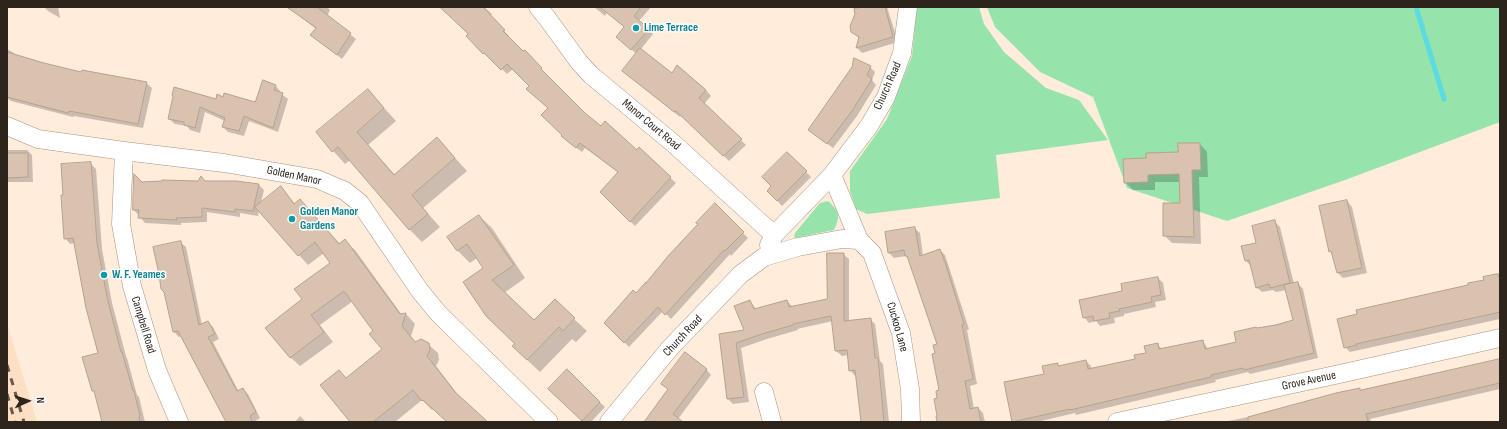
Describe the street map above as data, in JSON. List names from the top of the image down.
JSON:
{
  "streets": {
    "street": [
      "Church Road",
      "Manor Court Road",
      "Golden Manor",
      "Campbell Road",
      "Cuckoo Lane",
      "Grove Avenue"
    ]
  },
  "crossings": [
    ["Church Road", "Manor Court Road"],
    ["Church Road", "Cuckoo Lane"],
    ["Golden Manor", "Campbell Road"]
  ],
  "places": ["Lime Terrace", "Golden Manor Gardens", "W. F. Yeames"],
  "north": "right"
}
